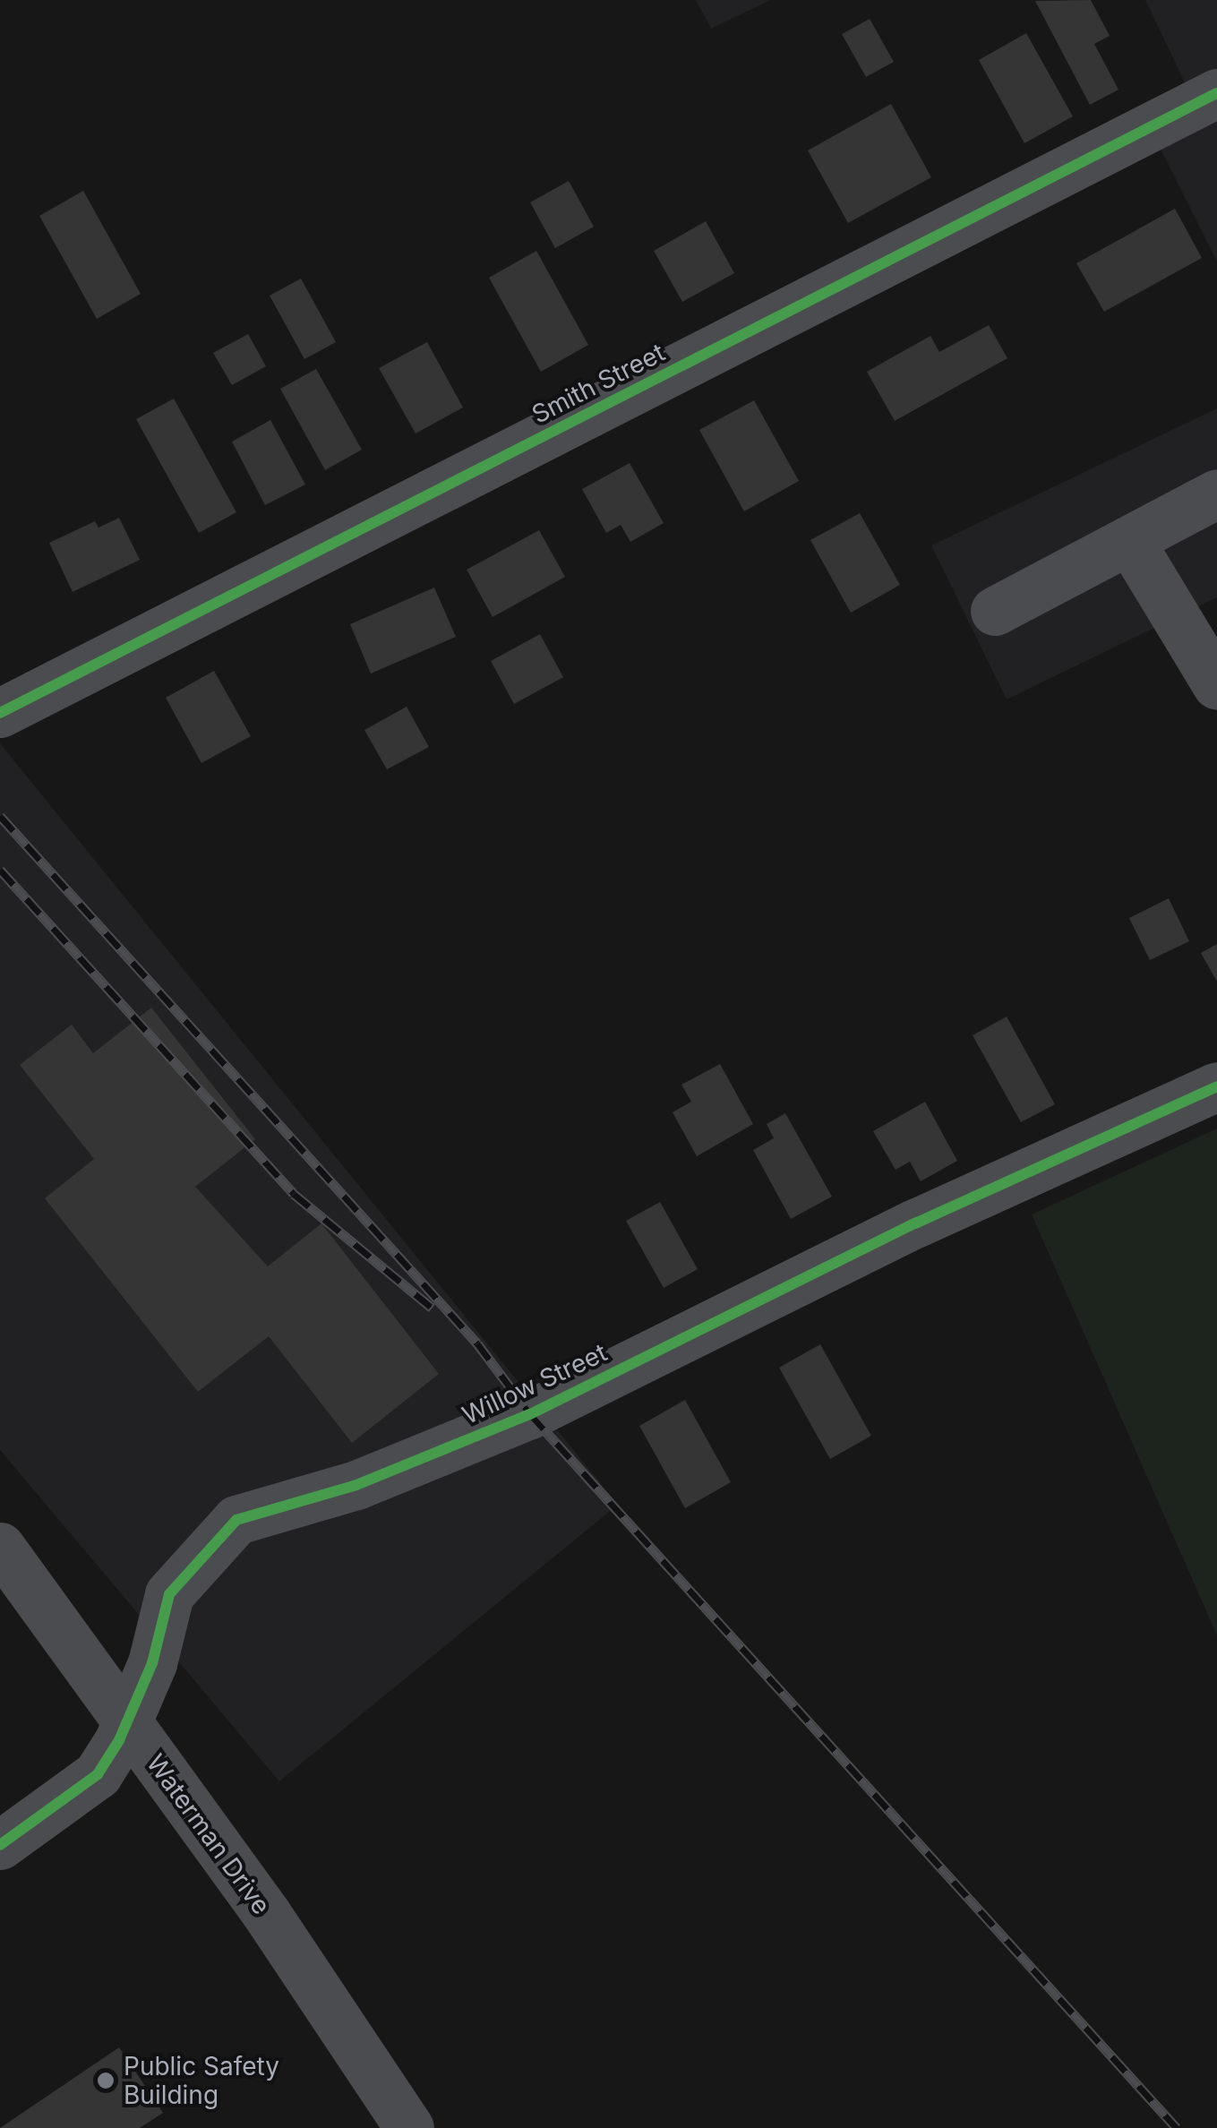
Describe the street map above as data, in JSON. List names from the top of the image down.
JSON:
{
  "streets": {
    "street": ["Smith Street", "Willow Street", "Waterman Drive"]
  },
  "crossings": [
    ["Willow Street", "Waterman Drive"]
  ],
  "places": ["Public Safety Building"]
}
